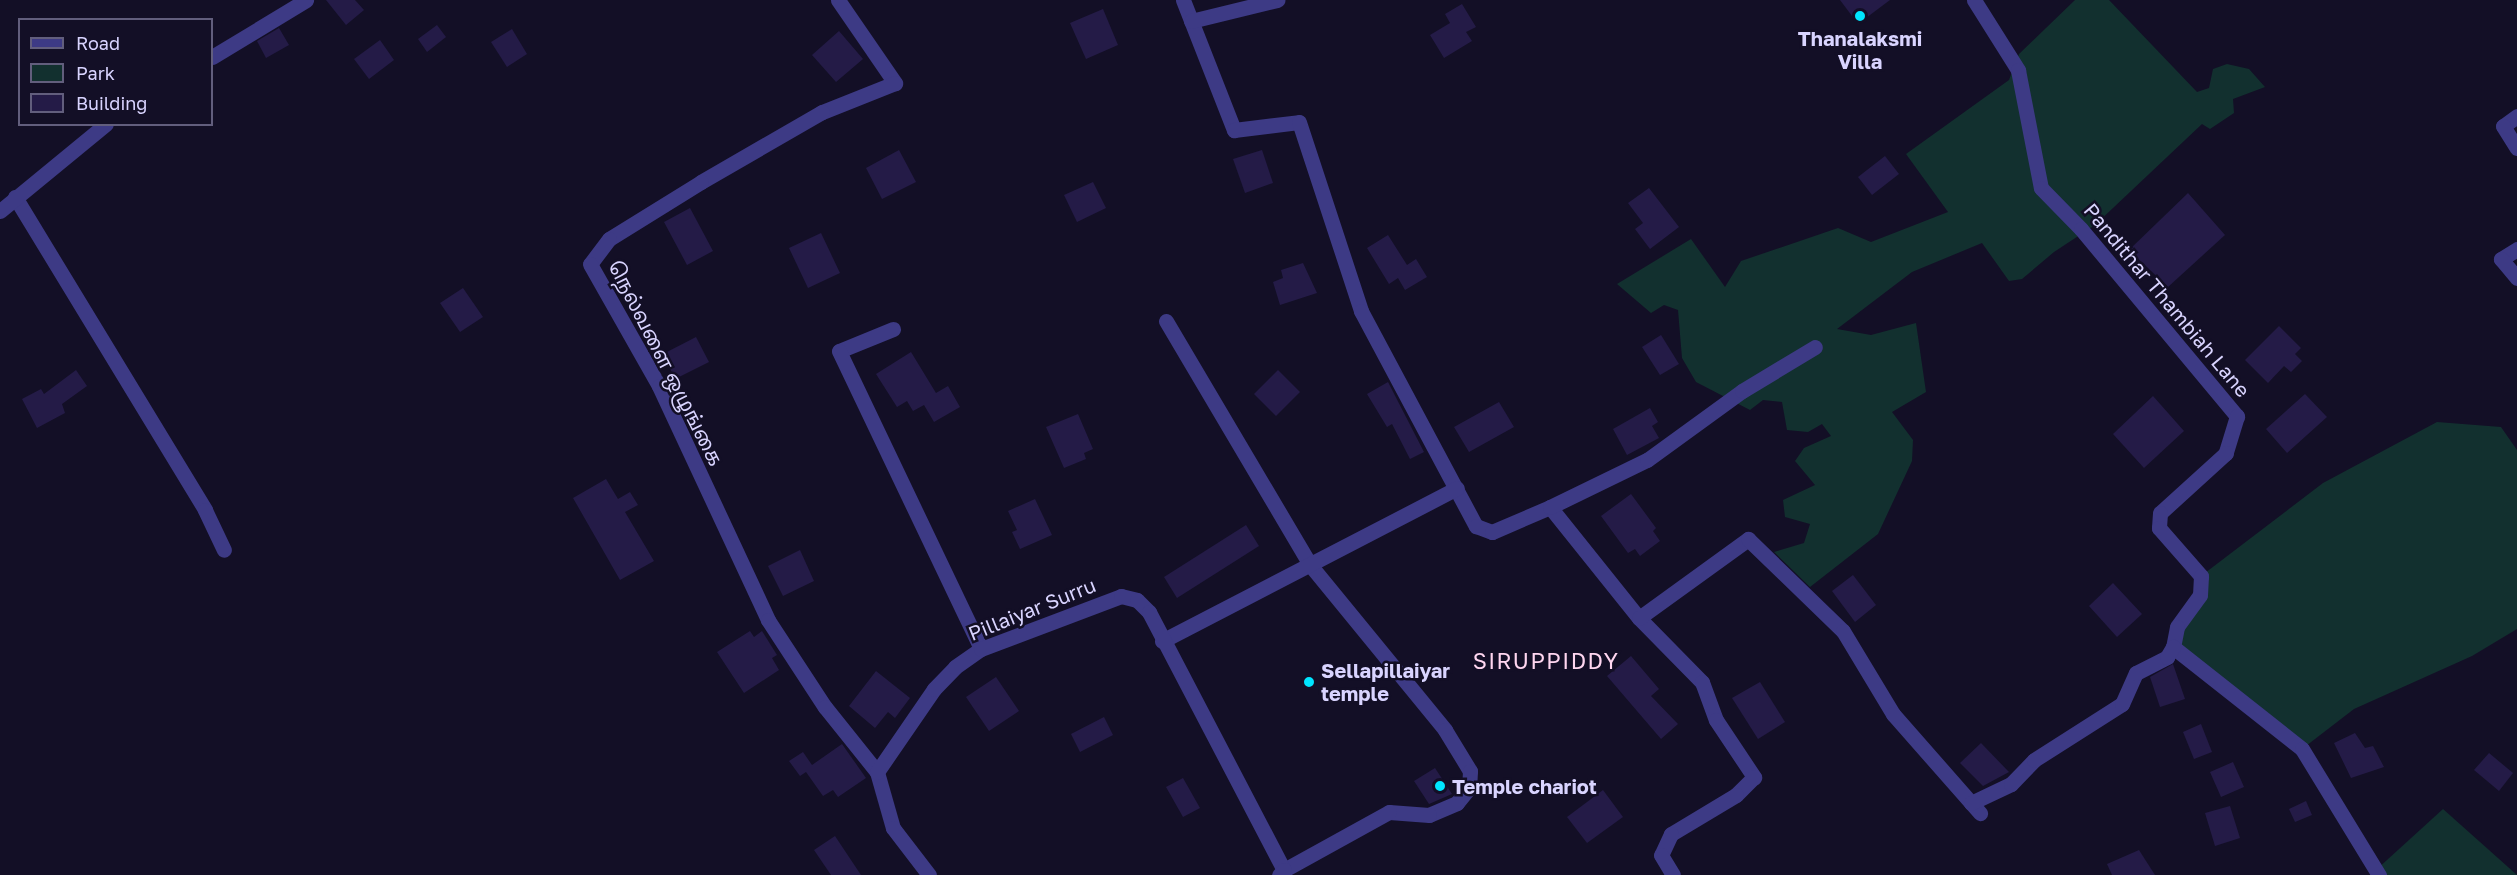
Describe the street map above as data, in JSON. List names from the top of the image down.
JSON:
{
  "streets": {
    "street": ["Pandithar Thambiah Lane", "நெல்வளை ஒழுங்கை", "Pillaiyar Surru"]
  },
  "crossings": [
    ["நெல்வளை ஒழுங்கை", "Pillaiyar Surru"]
  ],
  "districts": ["SIRUPPIDDY"],
  "places": ["Thanalaksmi Villa", "Sellapillaiyar temple", "Temple chariot"],
  "legend": ["Road", "Park", "Building"]
}
